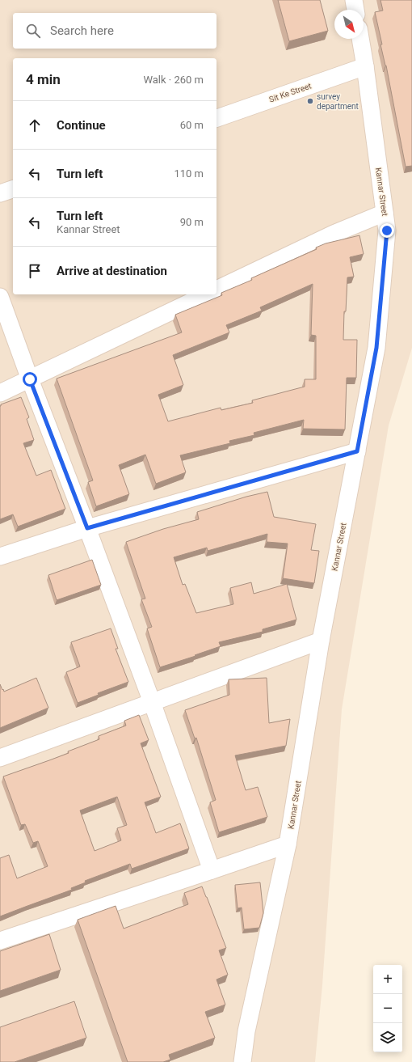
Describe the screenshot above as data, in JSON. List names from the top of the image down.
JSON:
{
  "streets": {
    "street": ["Sit Ke Street", "Kannar Street"]
  },
  "crossings": [
    ["Sit Ke Street", "Kannar Street"]
  ],
  "places": ["survey department"],
  "north": "bottom right",
  "page": {
    "search": "Search here",
    "heading": ["4 min", "Walk · 260 m"],
    "list": [
      ["Continue", "60 m"],
      ["Turn left", "110 m"],
      ["Turn left", "Kannar Street", "90 m"],
      "Arrive at destination"
    ],
    "map_buttons": ["+", "−"]
  }
}
